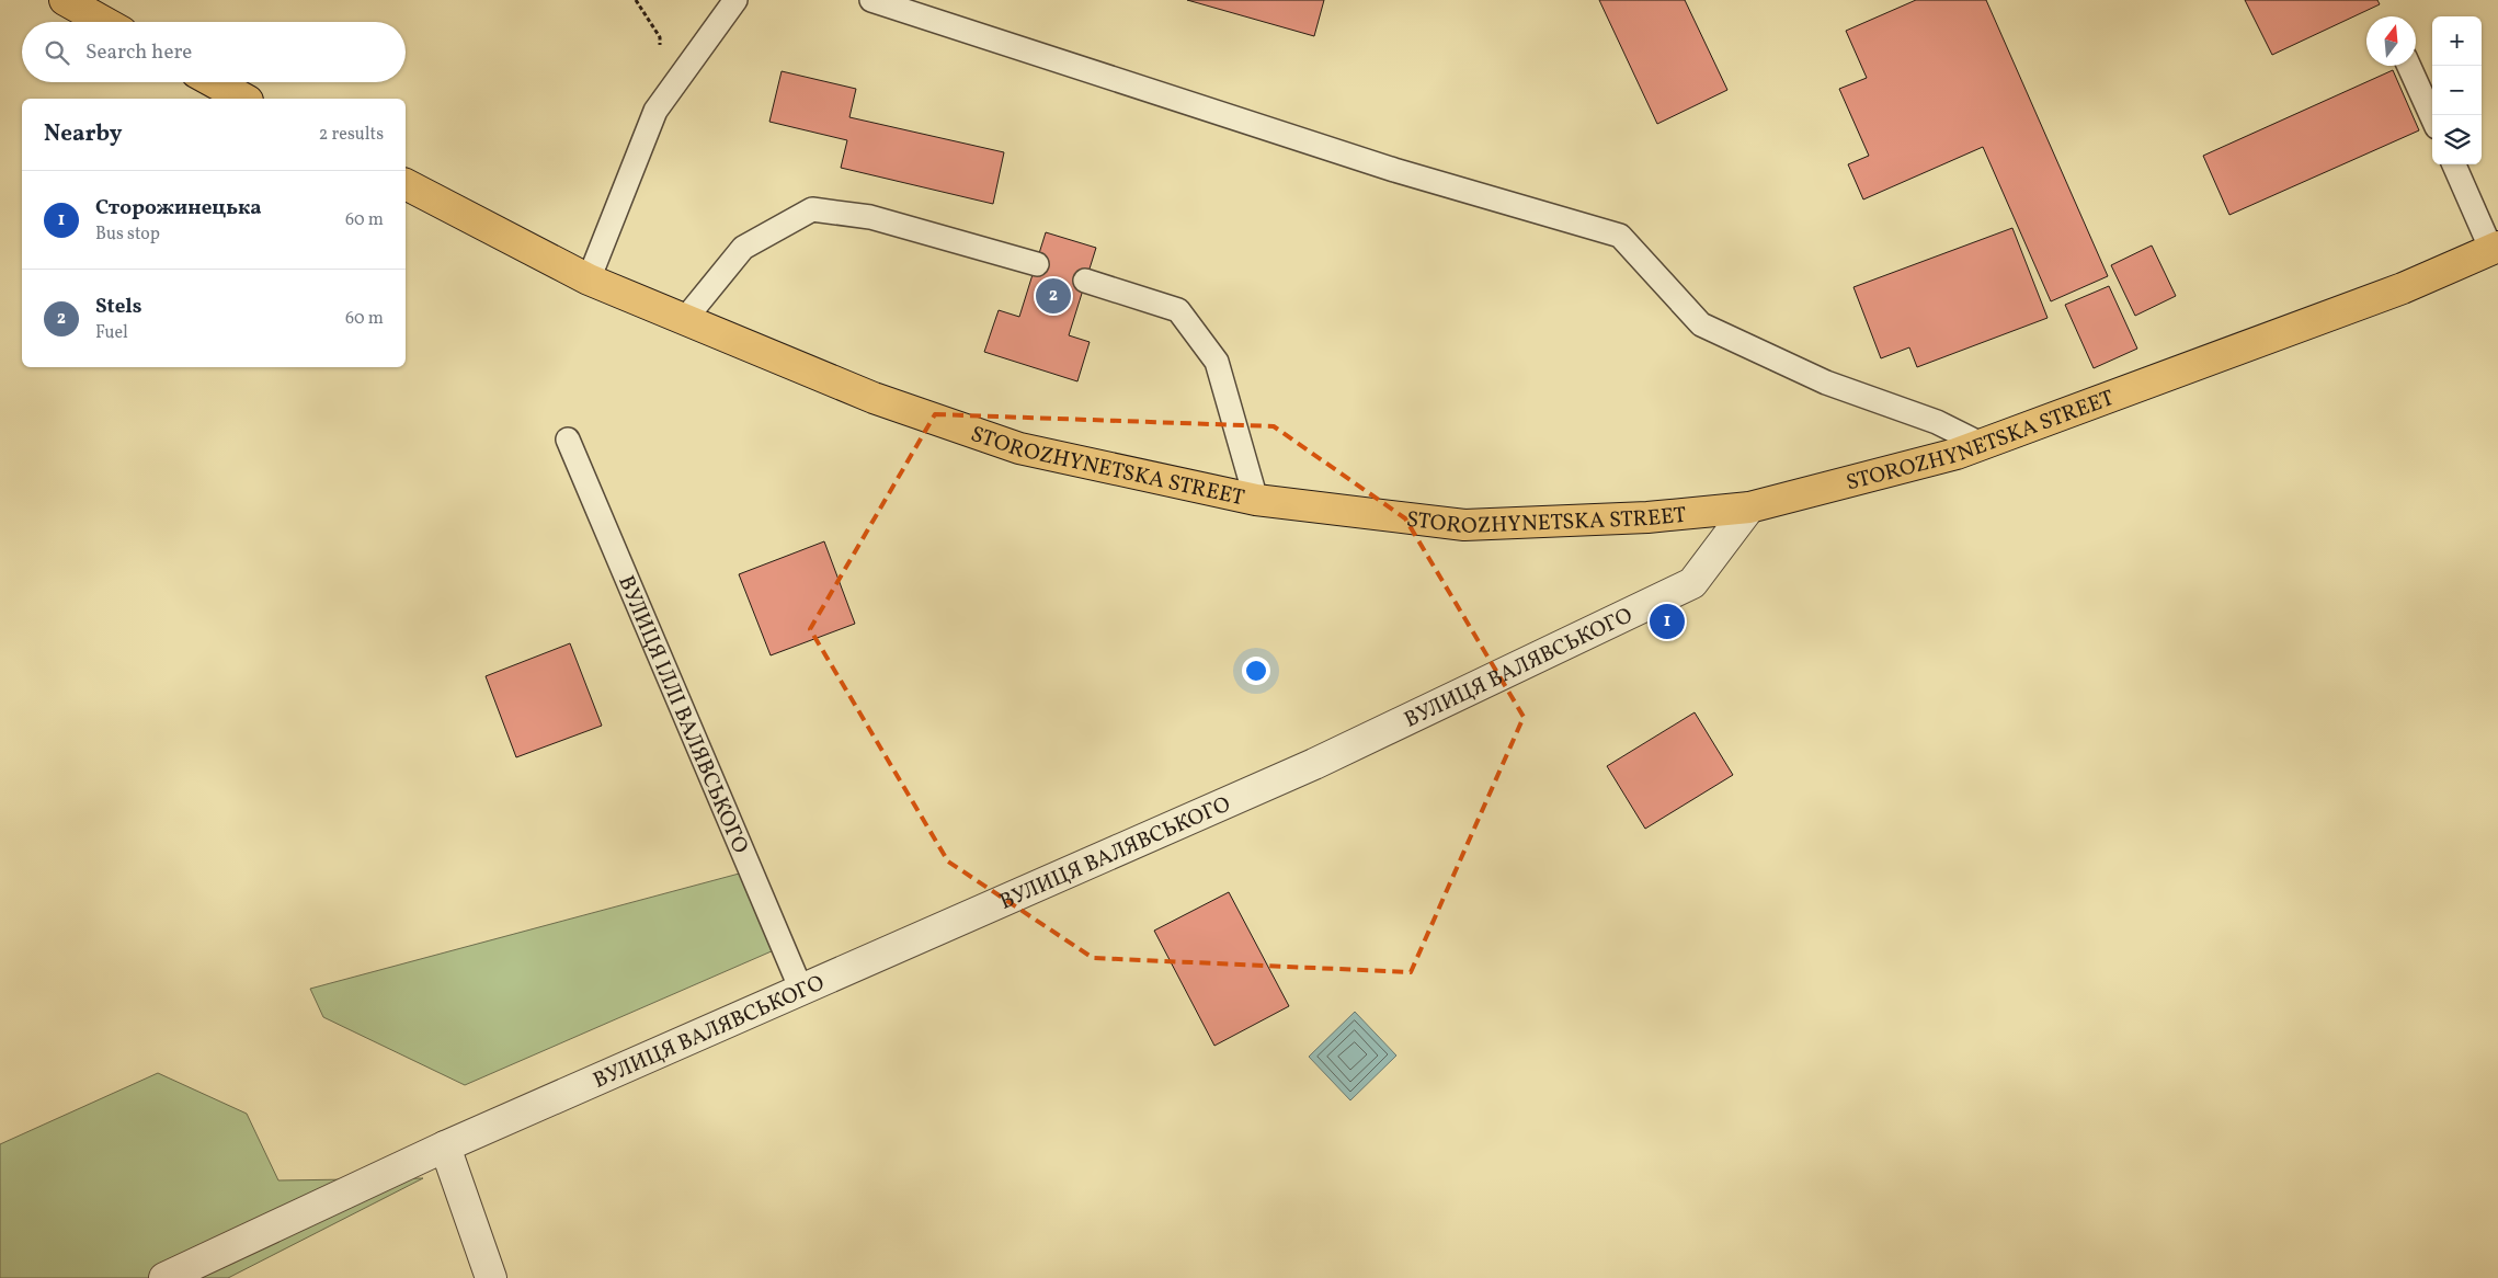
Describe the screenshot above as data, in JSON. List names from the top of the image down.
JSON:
{
  "streets": {
    "main road": ["STOROZHYNETSKA STREET"],
    "street": ["ВУЛИЦЯ ВАЛЯВСЬКОГО"],
    "lane": ["ВУЛИЦЯ ІЛЛІ ВАЛЯВСЬКОГО"]
  },
  "crossings": [
    ["STOROZHYNETSKA STREET", "ВУЛИЦЯ ВАЛЯВСЬКОГО"],
    ["ВУЛИЦЯ ВАЛЯВСЬКОГО", "ВУЛИЦЯ ІЛЛІ ВАЛЯВСЬКОГО"]
  ],
  "north": "top",
  "page": {
    "map_buttons": ["+", "−"],
    "search": "Search here",
    "heading": ["Nearby", "2 results"],
    "list": [
      {
        "mark": "1",
        "name": "Сторожинецька",
        "note": "Bus stop",
        "value": "60 m"
      },
      {
        "mark": "2",
        "name": "Stels",
        "note": "Fuel",
        "value": "60 m"
      }
    ],
    "pins": ["2", "1"]
  }
}
